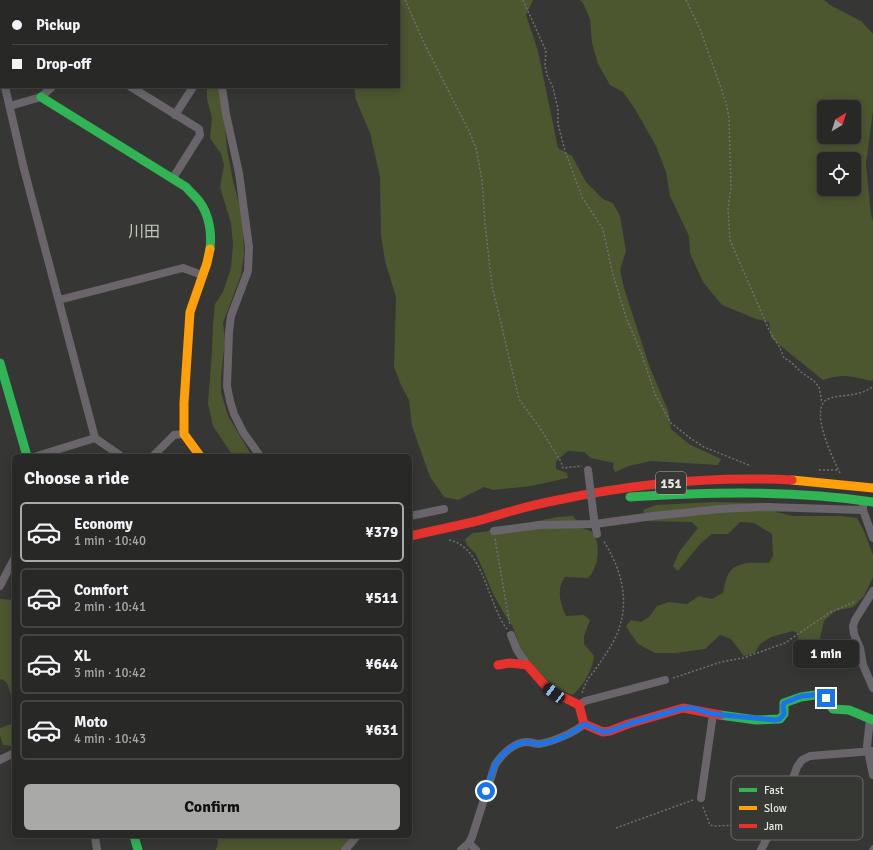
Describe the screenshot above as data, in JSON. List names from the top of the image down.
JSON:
{
  "streets": {
    "main road": ["151"]
  },
  "districts": ["川田"],
  "legend": ["Fast", "Slow", "Jam"],
  "north": "top right",
  "page": {
    "banner": ["Pickup", "Drop-off"],
    "heading": "Choose a ride",
    "list": [
      {
        "name": "Economy",
        "note": "1 min · 10:40",
        "value": "¥379"
      },
      {
        "name": "Comfort",
        "note": "2 min · 10:41",
        "value": "¥511"
      },
      {
        "name": "XL",
        "note": "3 min · 10:42",
        "value": "¥644"
      },
      {
        "name": "Moto",
        "note": "4 min · 10:43",
        "value": "¥631"
      }
    ],
    "bubble": "1 min",
    "buttons": "Confirm"
  }
}
